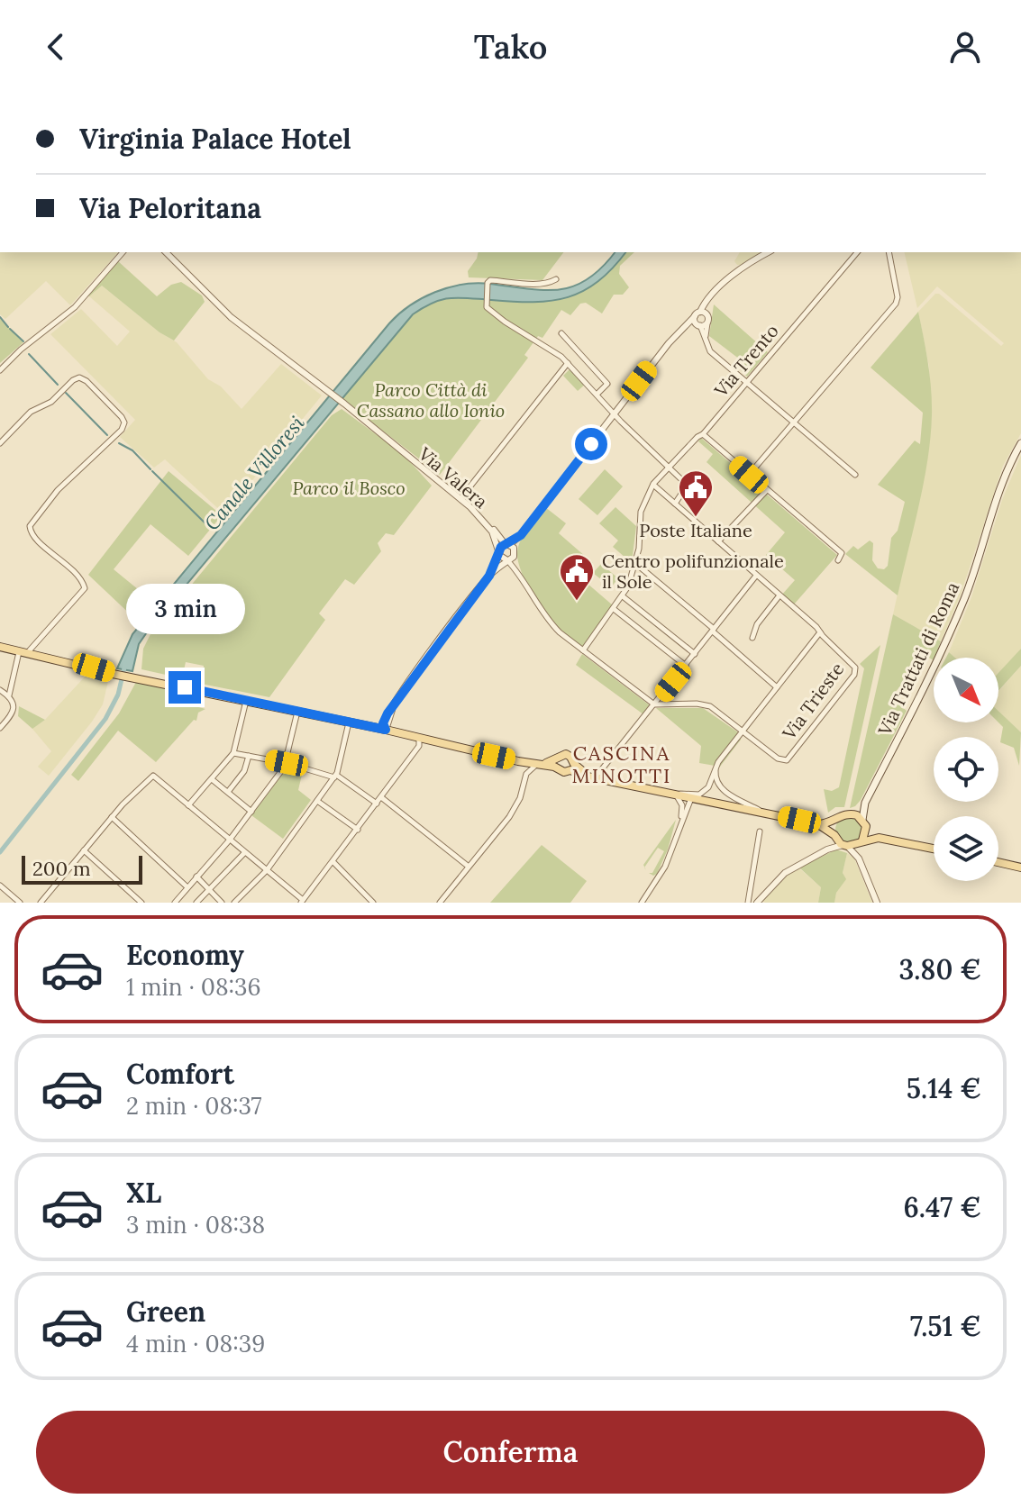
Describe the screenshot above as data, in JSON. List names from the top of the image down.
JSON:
{
  "streets": {
    "main road": ["Via Trattati di Roma"],
    "street": ["Via Trento", "Via Valera", "Via Trieste"]
  },
  "crossings": [
    ["Via Trento", "Via Trieste"]
  ],
  "districts": ["CASCINA MINOTTI"],
  "water": ["Canale Villoresi"],
  "parks": ["Parco Città di Cassano allo Ionio", "Parco il Bosco"],
  "places": {
    "public building": ["Poste Italiane", "Centro polifunzionale il Sole"]
  },
  "scale_bar": "200 m",
  "north": "bottom right",
  "page": {
    "header": "Tako",
    "banner": ["Virginia Palace Hotel", "Via Peloritana"],
    "bubble": "3 min",
    "scale": "200 m",
    "list": [
      {
        "name": "Economy",
        "note": "1 min · 08:36",
        "value": "3.80 €"
      },
      {
        "name": "Comfort",
        "note": "2 min · 08:37",
        "value": "5.14 €"
      },
      {
        "name": "XL",
        "note": "3 min · 08:38",
        "value": "6.47 €"
      },
      {
        "name": "Green",
        "note": "4 min · 08:39",
        "value": "7.51 €"
      }
    ],
    "buttons": "Conferma"
  }
}
